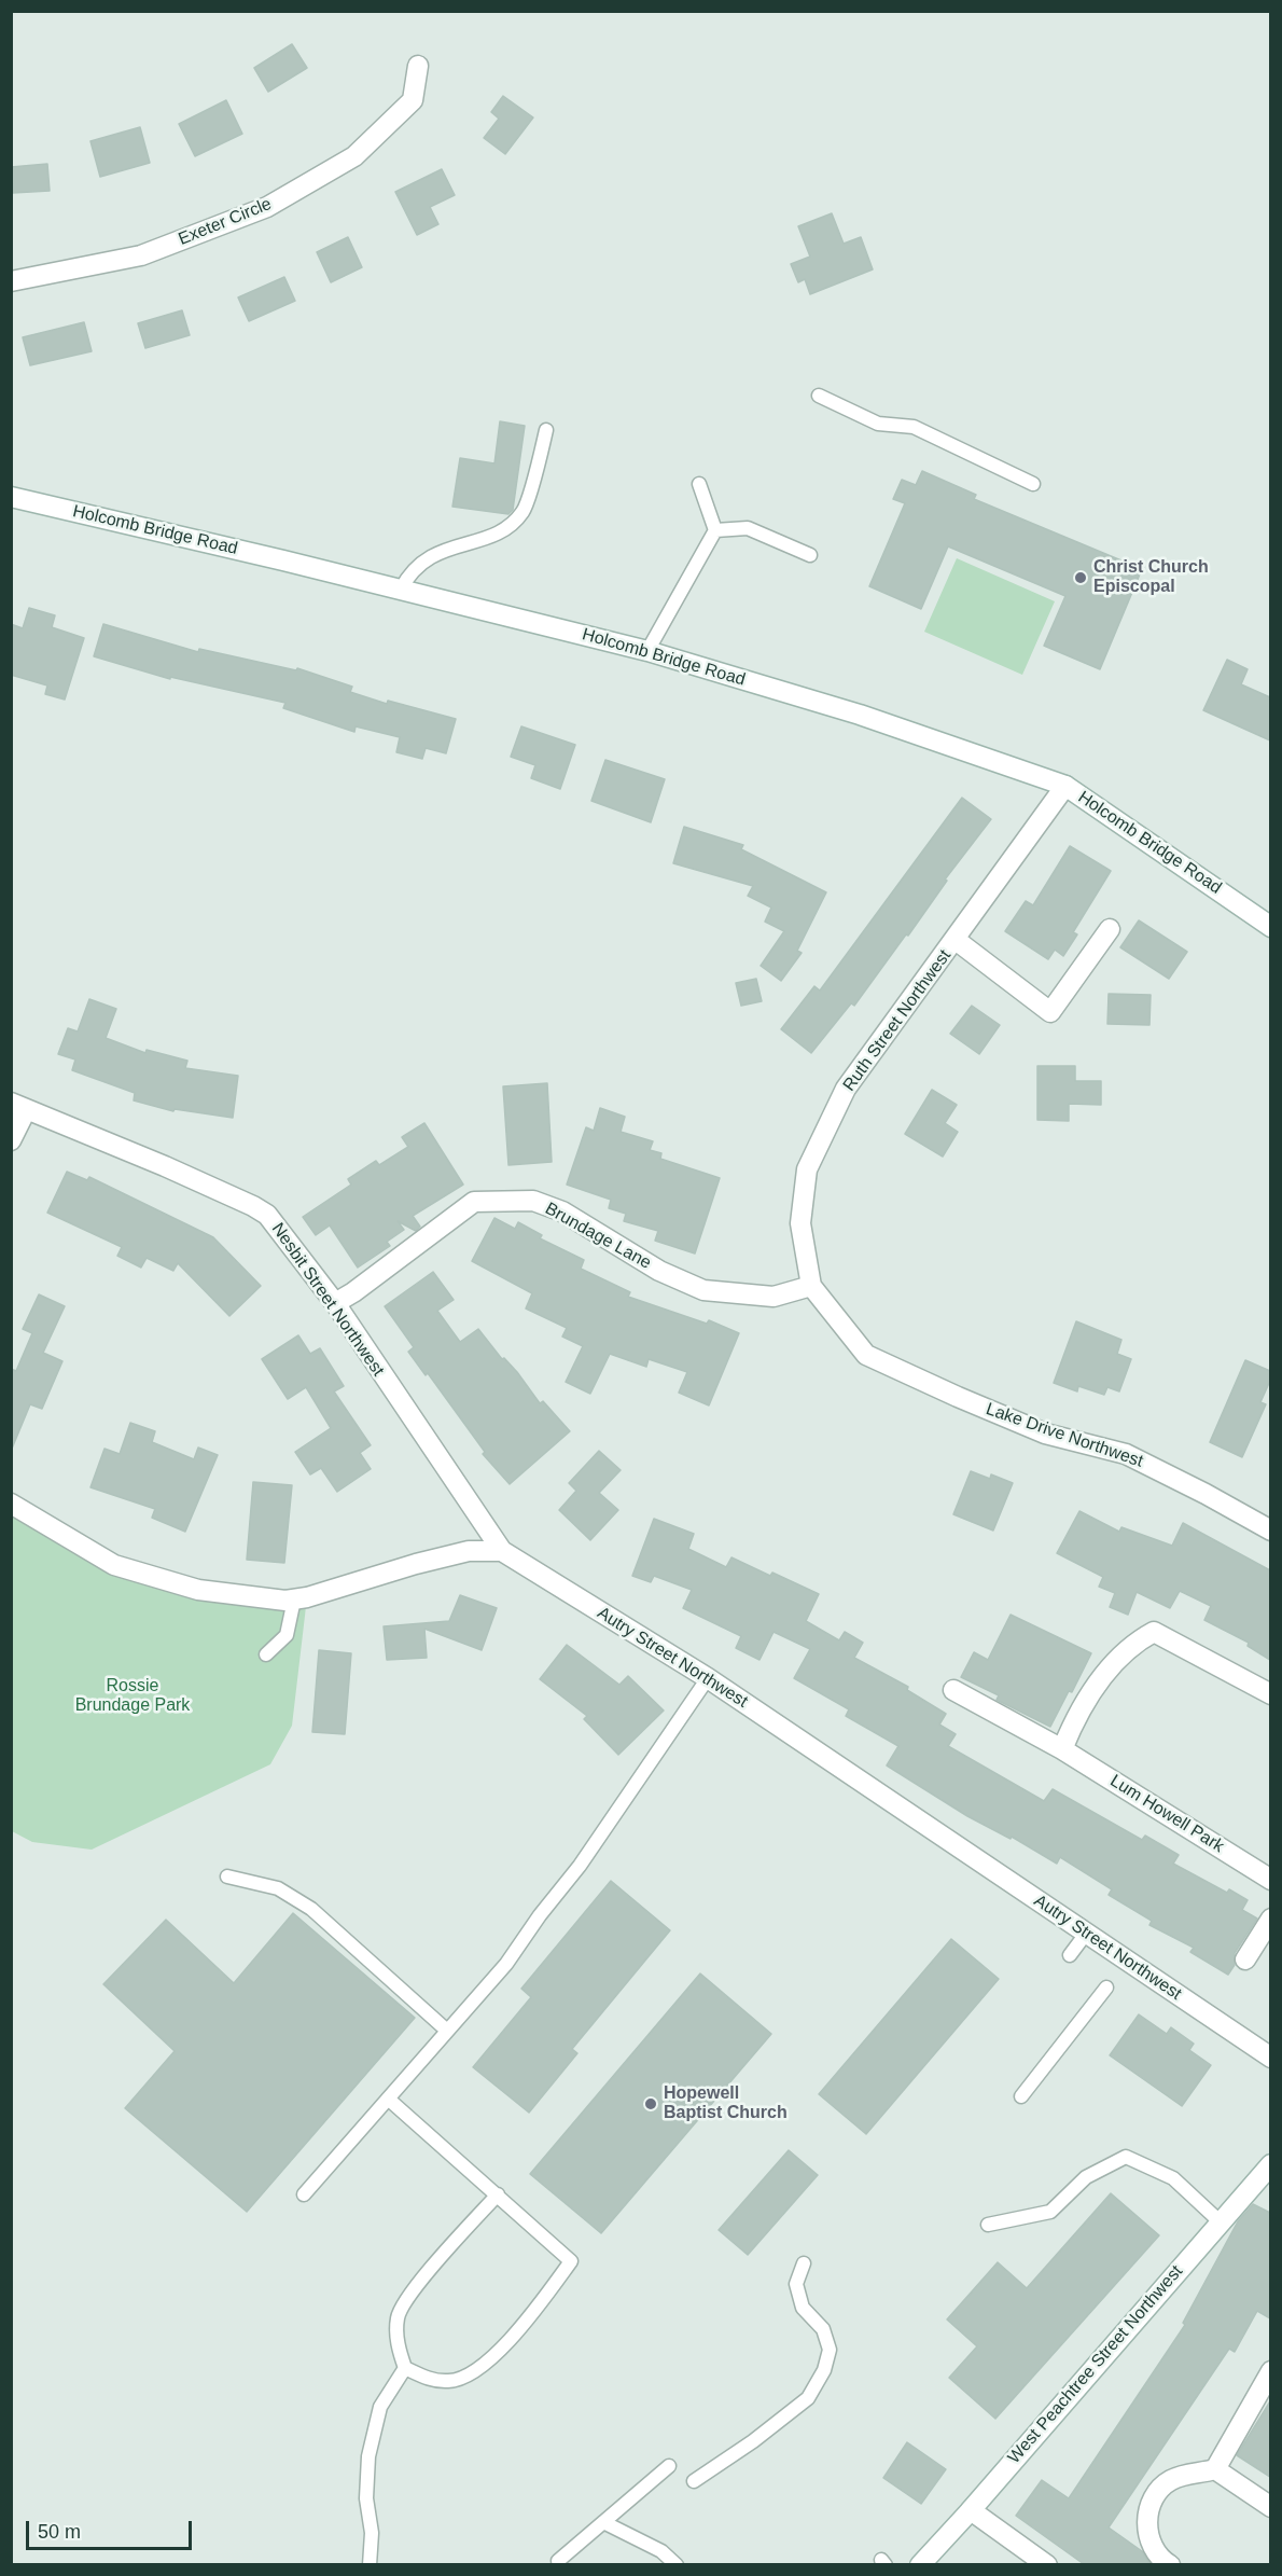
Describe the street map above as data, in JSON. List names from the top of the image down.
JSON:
{
  "streets": {
    "street": [
      "Exeter Circle",
      "Holcomb Bridge Road",
      "Ruth Street Northwest",
      "Brundage Lane",
      "Nesbit Street Northwest",
      "Lake Drive Northwest",
      "Autry Street Northwest",
      "Lum Howell Park",
      "West Peachtree Street Northwest"
    ]
  },
  "crossings": [
    ["Holcomb Bridge Road", "Ruth Street Northwest"],
    ["Ruth Street Northwest", "Brundage Lane"],
    ["Ruth Street Northwest", "Lake Drive Northwest"],
    ["Brundage Lane", "Nesbit Street Northwest"],
    ["Nesbit Street Northwest", "Autry Street Northwest"]
  ],
  "parks": ["Rossie Brundage Park"],
  "places": ["Christ Church Episcopal", "Hopewell Baptist Church"],
  "scale_bar": "50 m"
}
